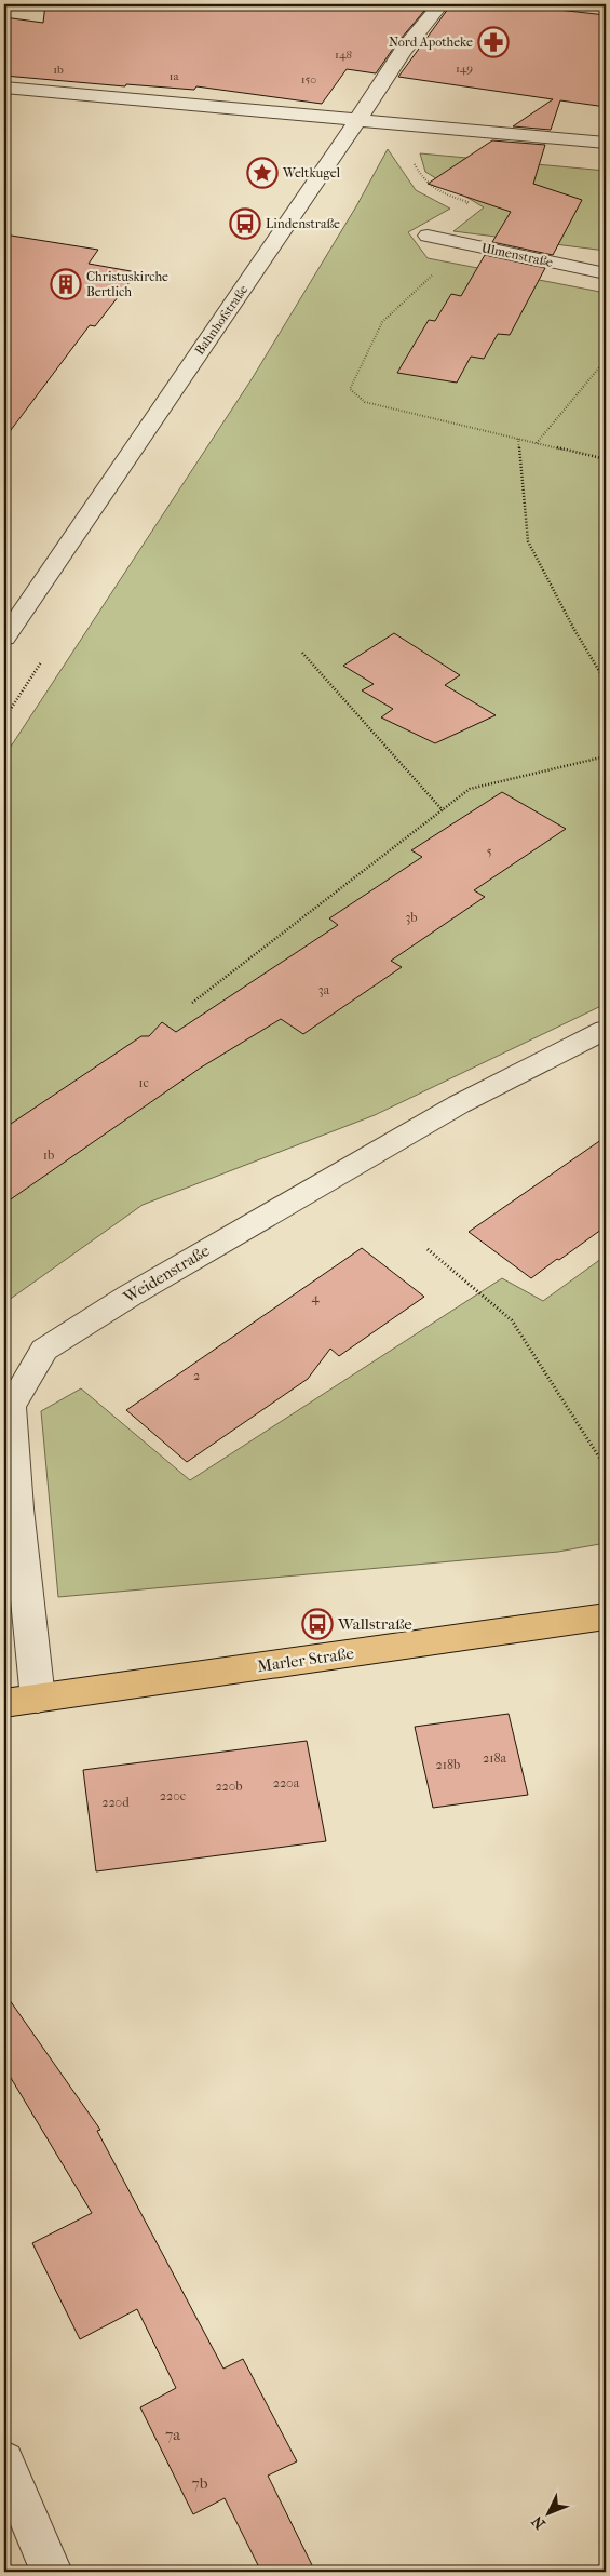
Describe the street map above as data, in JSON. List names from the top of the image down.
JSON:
{
  "streets": {
    "main road": ["Marler Straße"],
    "street": ["Ulmenstraße", "Bahnhofstraße", "Weidenstraße"]
  },
  "crossings": [
    ["Weidenstraße", "Marler Straße"]
  ],
  "places": {
    "pharmacy": ["Nord Apotheke"],
    "place": ["Weltkugel"],
    "bus stop": ["Lindenstraße", "Wallstraße"],
    "building": ["Christuskirche Bertlich"]
  },
  "house_numbers": [
    "148",
    "149",
    "1b",
    "1a",
    "150",
    "5",
    "3b",
    "3a",
    "1c",
    "1b",
    "4",
    "2",
    "218a",
    "218b",
    "220a",
    "220b",
    "220c",
    "220d",
    "7a",
    "7b"
  ],
  "north": "bottom left"
}
